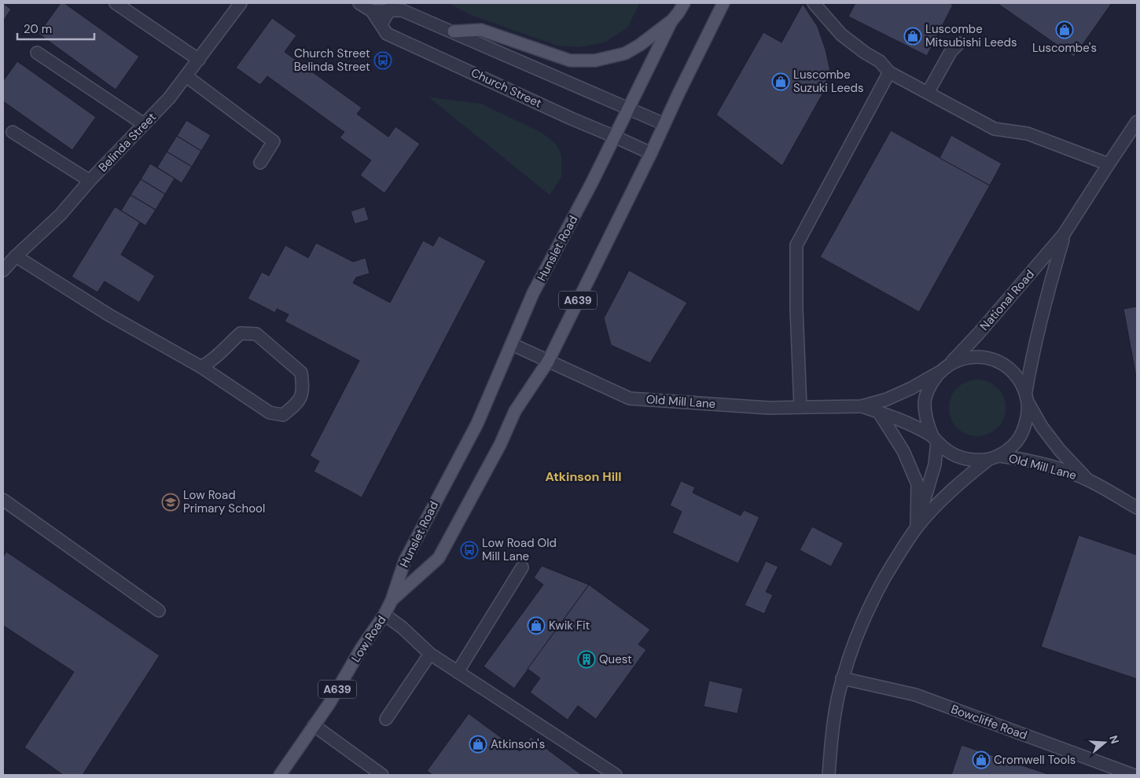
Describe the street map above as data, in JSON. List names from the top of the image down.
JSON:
{
  "streets": {
    "main road": ["Hunslet Road", "A639", "Low Road"],
    "street": [
      "Church Street",
      "Belinda Street",
      "National Road",
      "Old Mill Lane",
      "Bowcliffe Road"
    ]
  },
  "crossings": [
    ["Church Street", "Hunslet Road"],
    ["Hunslet Road", "Old Mill Lane"],
    ["Hunslet Road", "Low Road"],
    ["National Road", "Old Mill Lane"]
  ],
  "districts": ["Atkinson Hill"],
  "places": {
    "shop": [
      "Luscombe's",
      "Luscombe Mitsubishi Leeds",
      "Luscombe Suzuki Leeds",
      "Kwik Fit",
      "Atkinson's",
      "Cromwell Tools"
    ],
    "bus stop": ["Church Street Belinda Street", "Low Road Old Mill Lane"],
    "school or university": ["Low Road Primary School"],
    "building": ["Quest"]
  },
  "scale_bar": "20 m",
  "north": "right"
}
